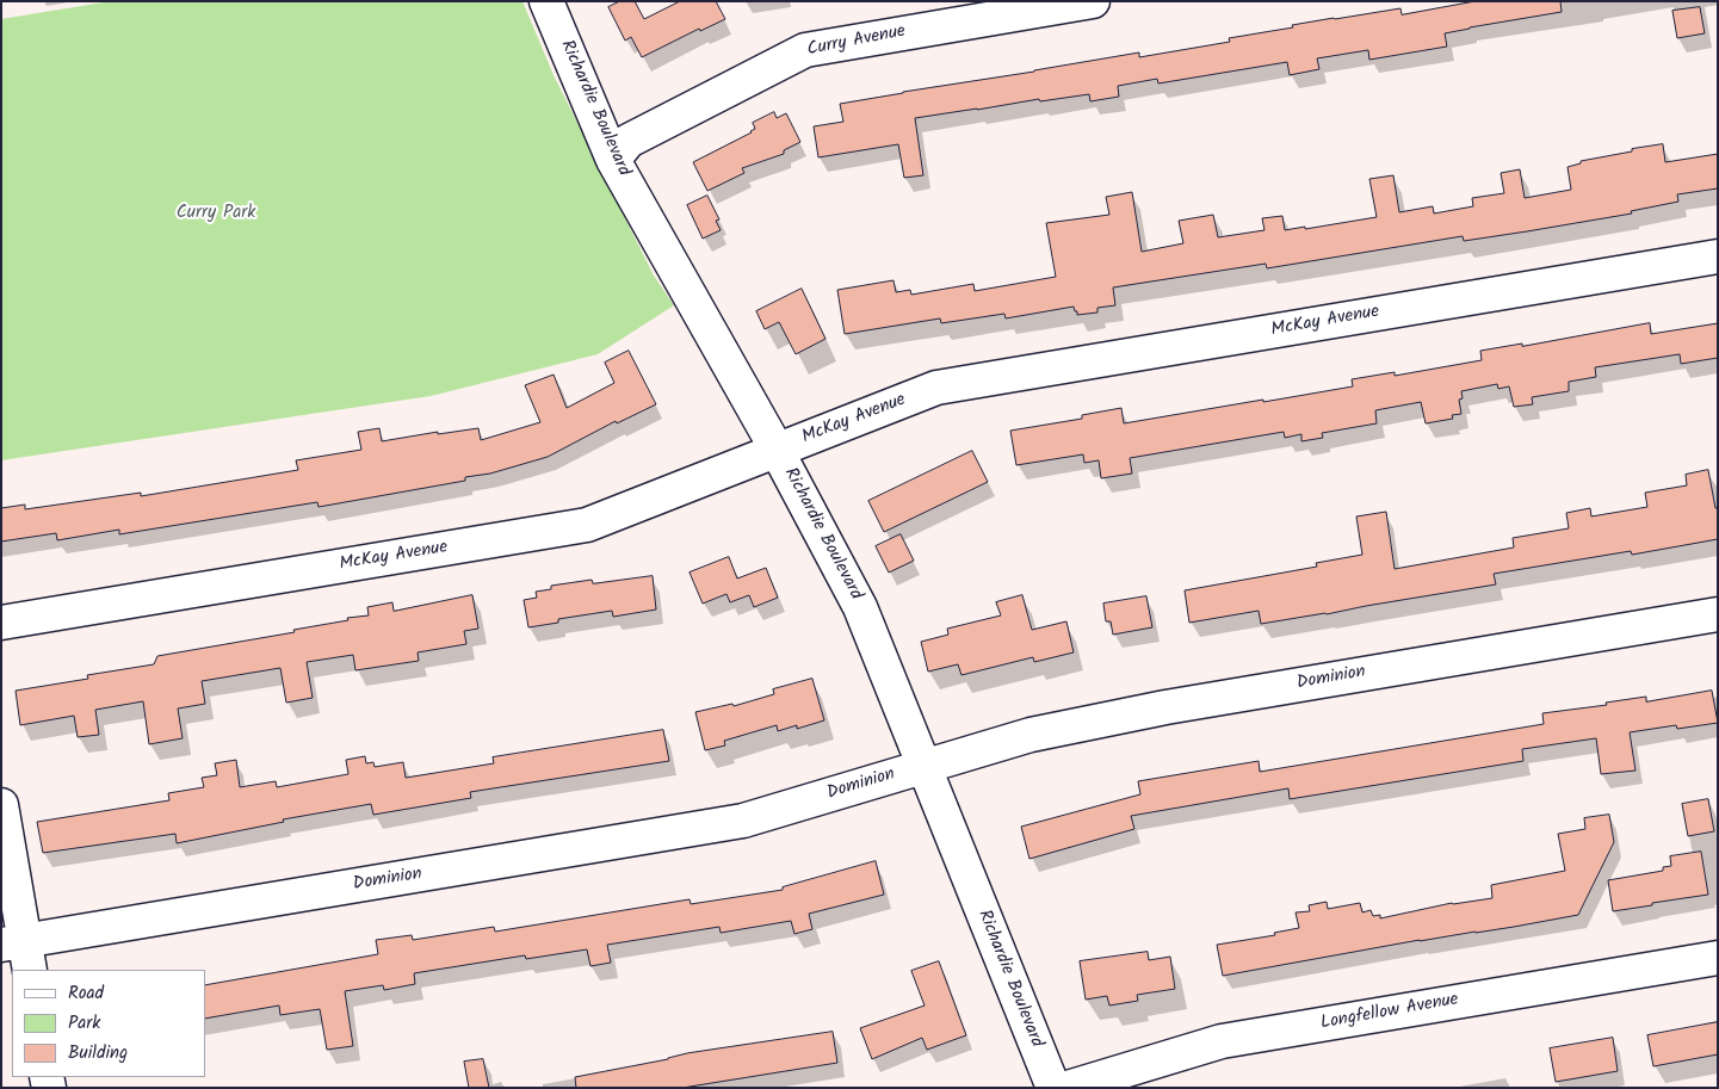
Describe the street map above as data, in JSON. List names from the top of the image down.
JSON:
{
  "streets": {
    "street": [
      "Curry Avenue",
      "Richardie Boulevard",
      "McKay Avenue",
      "Dominion",
      "Longfellow Avenue"
    ]
  },
  "crossings": [
    ["Curry Avenue", "Richardie Boulevard"],
    ["Richardie Boulevard", "McKay Avenue"],
    ["Richardie Boulevard", "Dominion"]
  ],
  "parks": ["Curry Park"],
  "legend": ["Road", "Park", "Building"]
}
